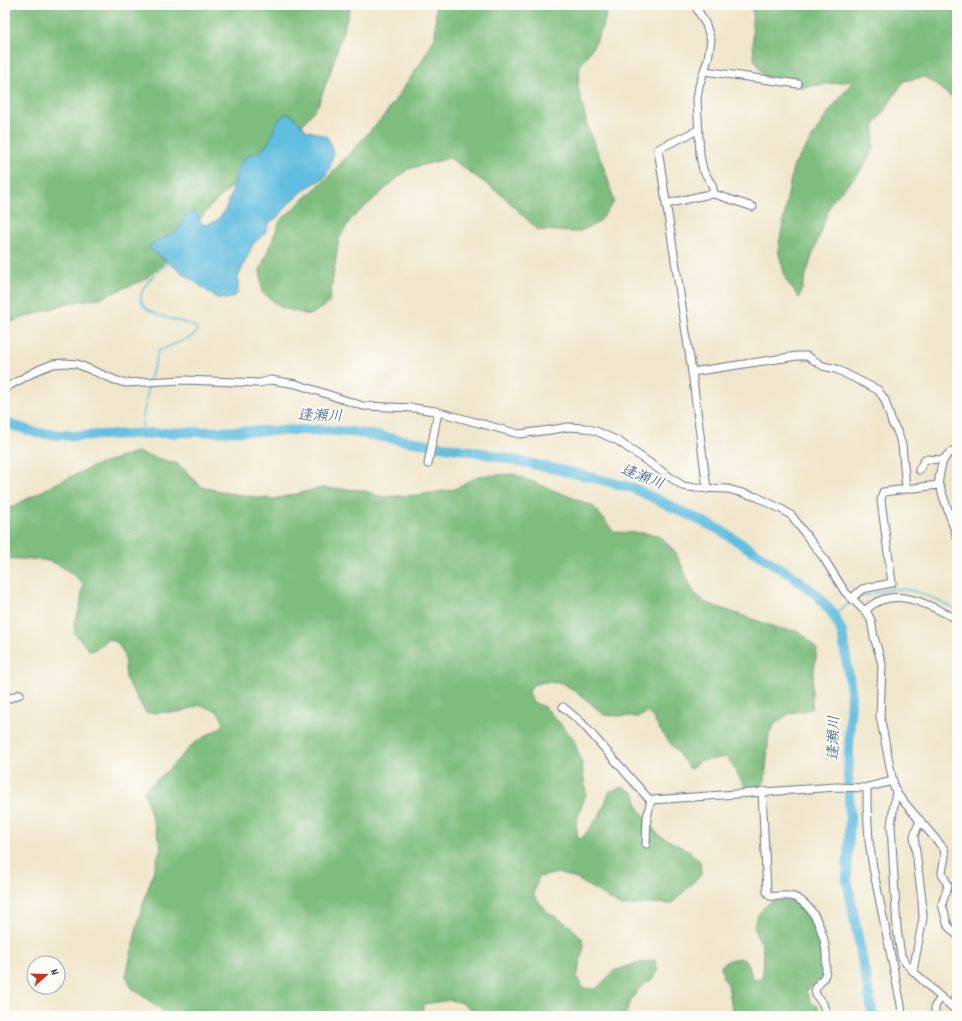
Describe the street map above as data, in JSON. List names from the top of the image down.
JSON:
{
  "water": ["逢瀬川"],
  "north": "right"
}
